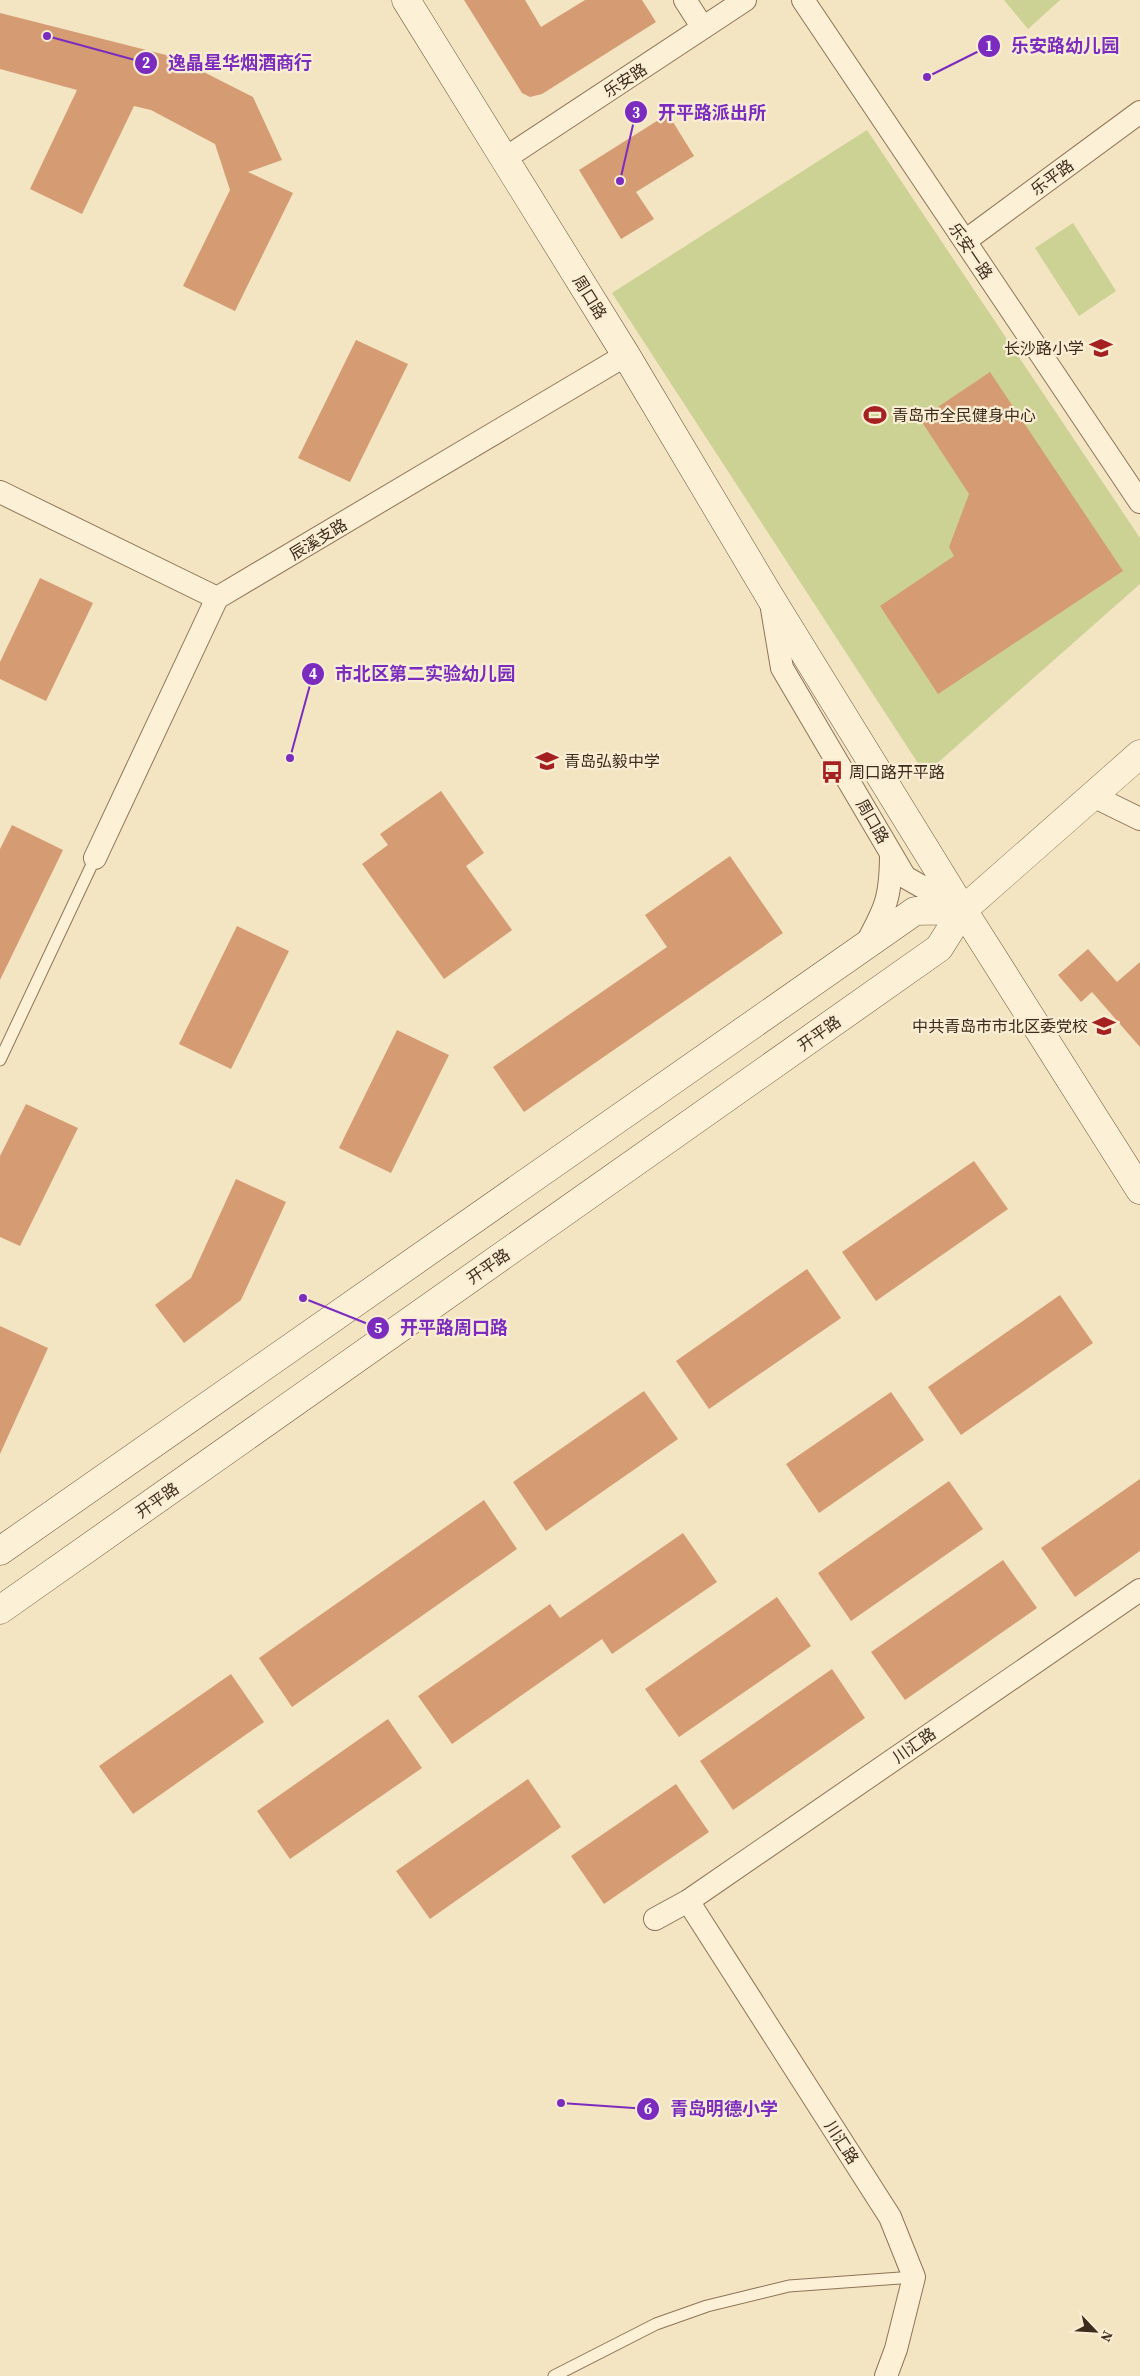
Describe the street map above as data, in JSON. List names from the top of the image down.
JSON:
{
  "streets": {
    "main road": ["周口路", "开平路"],
    "street": [
      "乐安路",
      "乐平路",
      "乐安一路",
      "辰溪支路",
      "川汇路"
    ]
  },
  "crossings": [
    ["乐安路", "周口路"],
    ["乐平路", "乐安一路"],
    ["周口路", "辰溪支路"],
    ["周口路", "开平路"]
  ],
  "places": {
    "other": [
      "逸晶星华烟酒商行",
      "乐安路幼儿园",
      "开平路派出所",
      "市北区第二实验幼儿园",
      "开平路周口路",
      "青岛明德小学"
    ],
    "school or university": ["长沙路小学", "青岛弘毅中学", "中共青岛市市北区委党校"],
    "sports": ["青岛市全民健身中心"],
    "bus stop": ["周口路开平路"]
  },
  "north": "bottom right"
}
